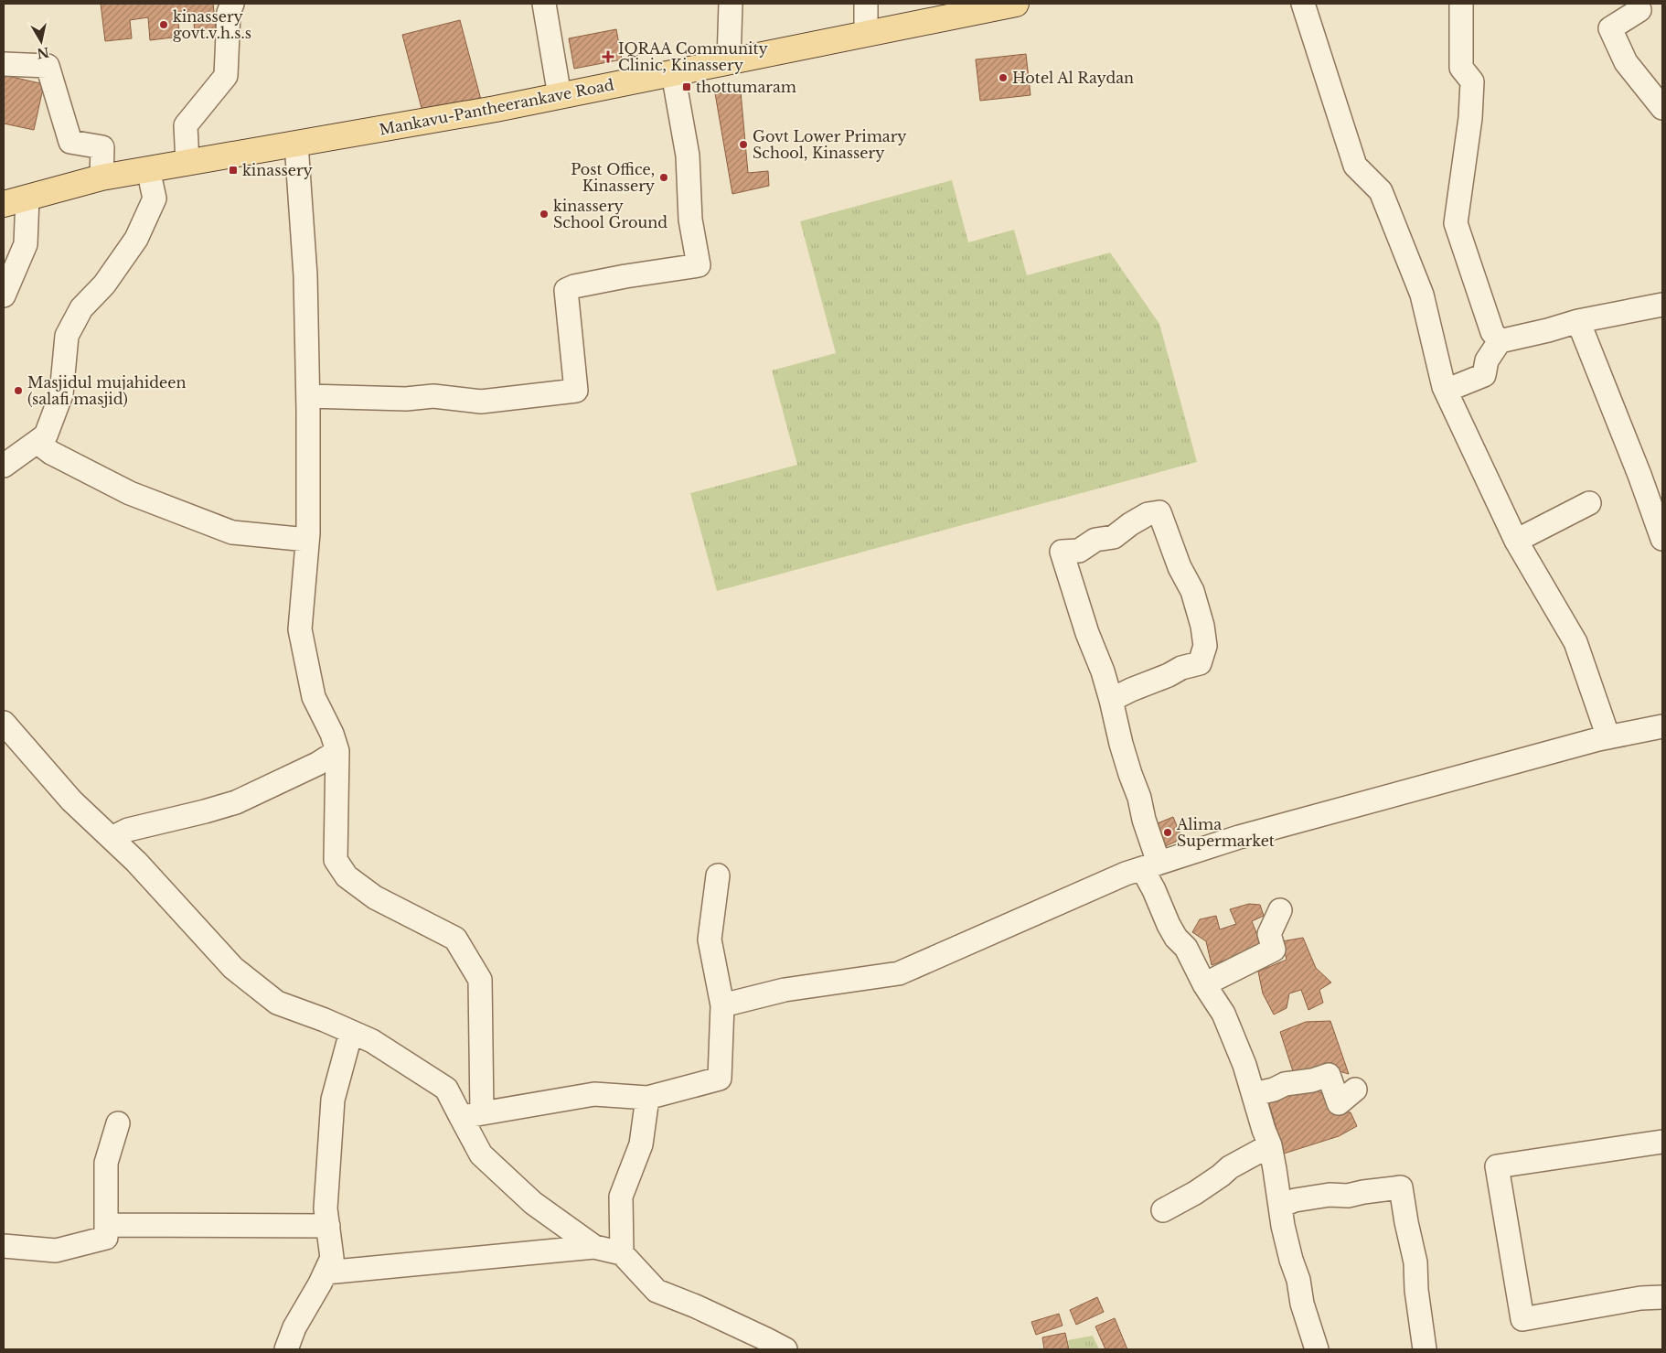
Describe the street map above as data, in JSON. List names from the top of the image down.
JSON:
{
  "streets": {
    "main road": ["Mankavu-Pantheerankave Road"]
  },
  "places": {
    "other": [
      "kinassery govt.v.h.s.s",
      "Hotel Al Raydan",
      "Govt Lower Primary School, Kinassery",
      "Post Office, Kinassery",
      "kinassery School Ground",
      "Masjidul mujahideen (salafi masjid)",
      "Alima Supermarket"
    ],
    "health": ["IQRAA Community Clinic, Kinassery"],
    "transit": ["thottumaram", "kinassery"]
  },
  "north": "bottom"
}
